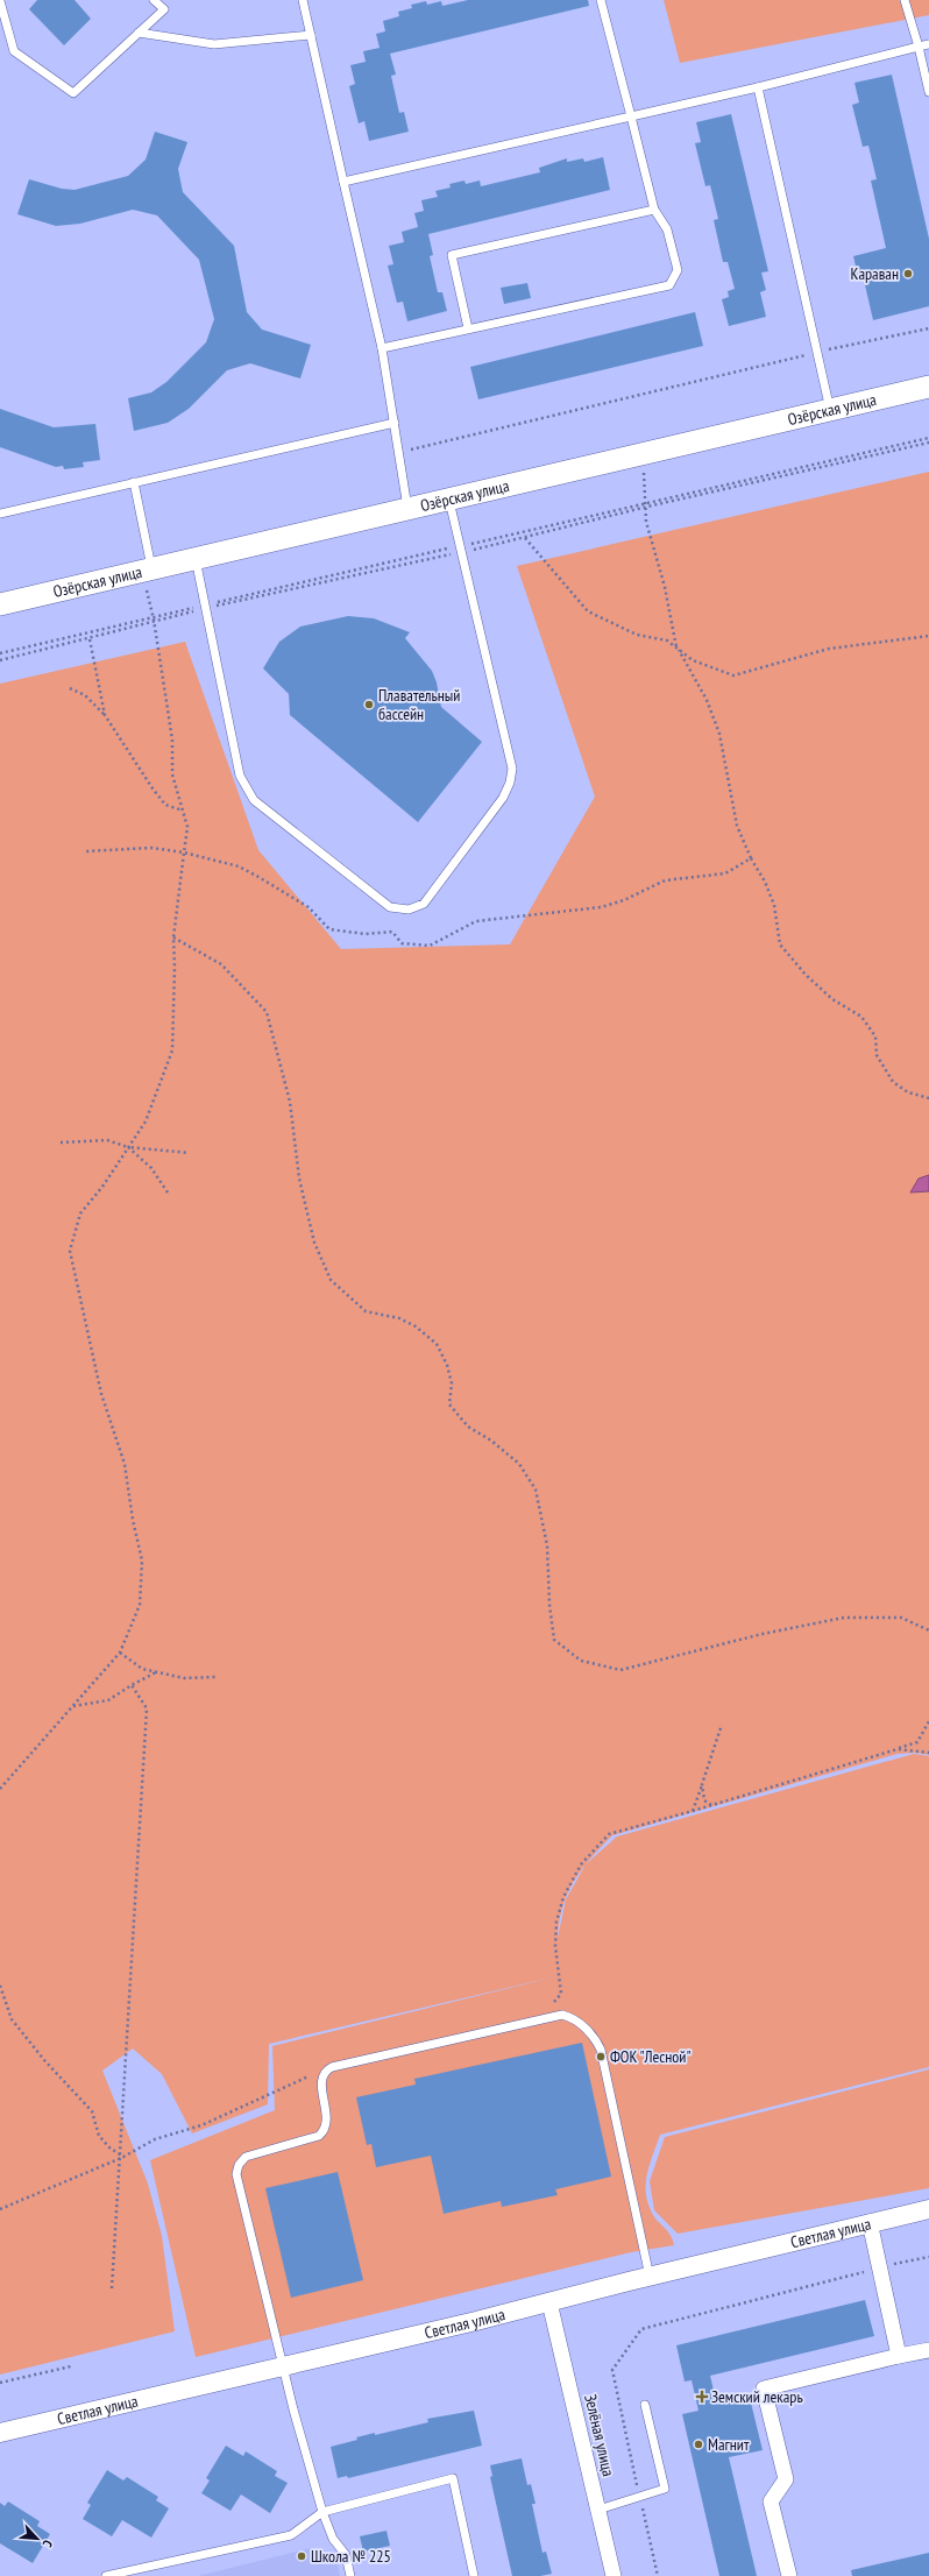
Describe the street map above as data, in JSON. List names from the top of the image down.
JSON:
{
  "streets": {
    "main road": ["Озёрская улица"],
    "street": ["Светлая улица", "Зелёная улица"]
  },
  "crossings": [
    ["Светлая улица", "Зелёная улица"]
  ],
  "places": {
    "other": [
      "Караван",
      "Плавательный бассейн",
      "ФОК \"Лесной\"",
      "Магнит",
      "Школа № 225"
    ],
    "health": ["Земский лекарь"]
  },
  "north": "bottom right"
}
